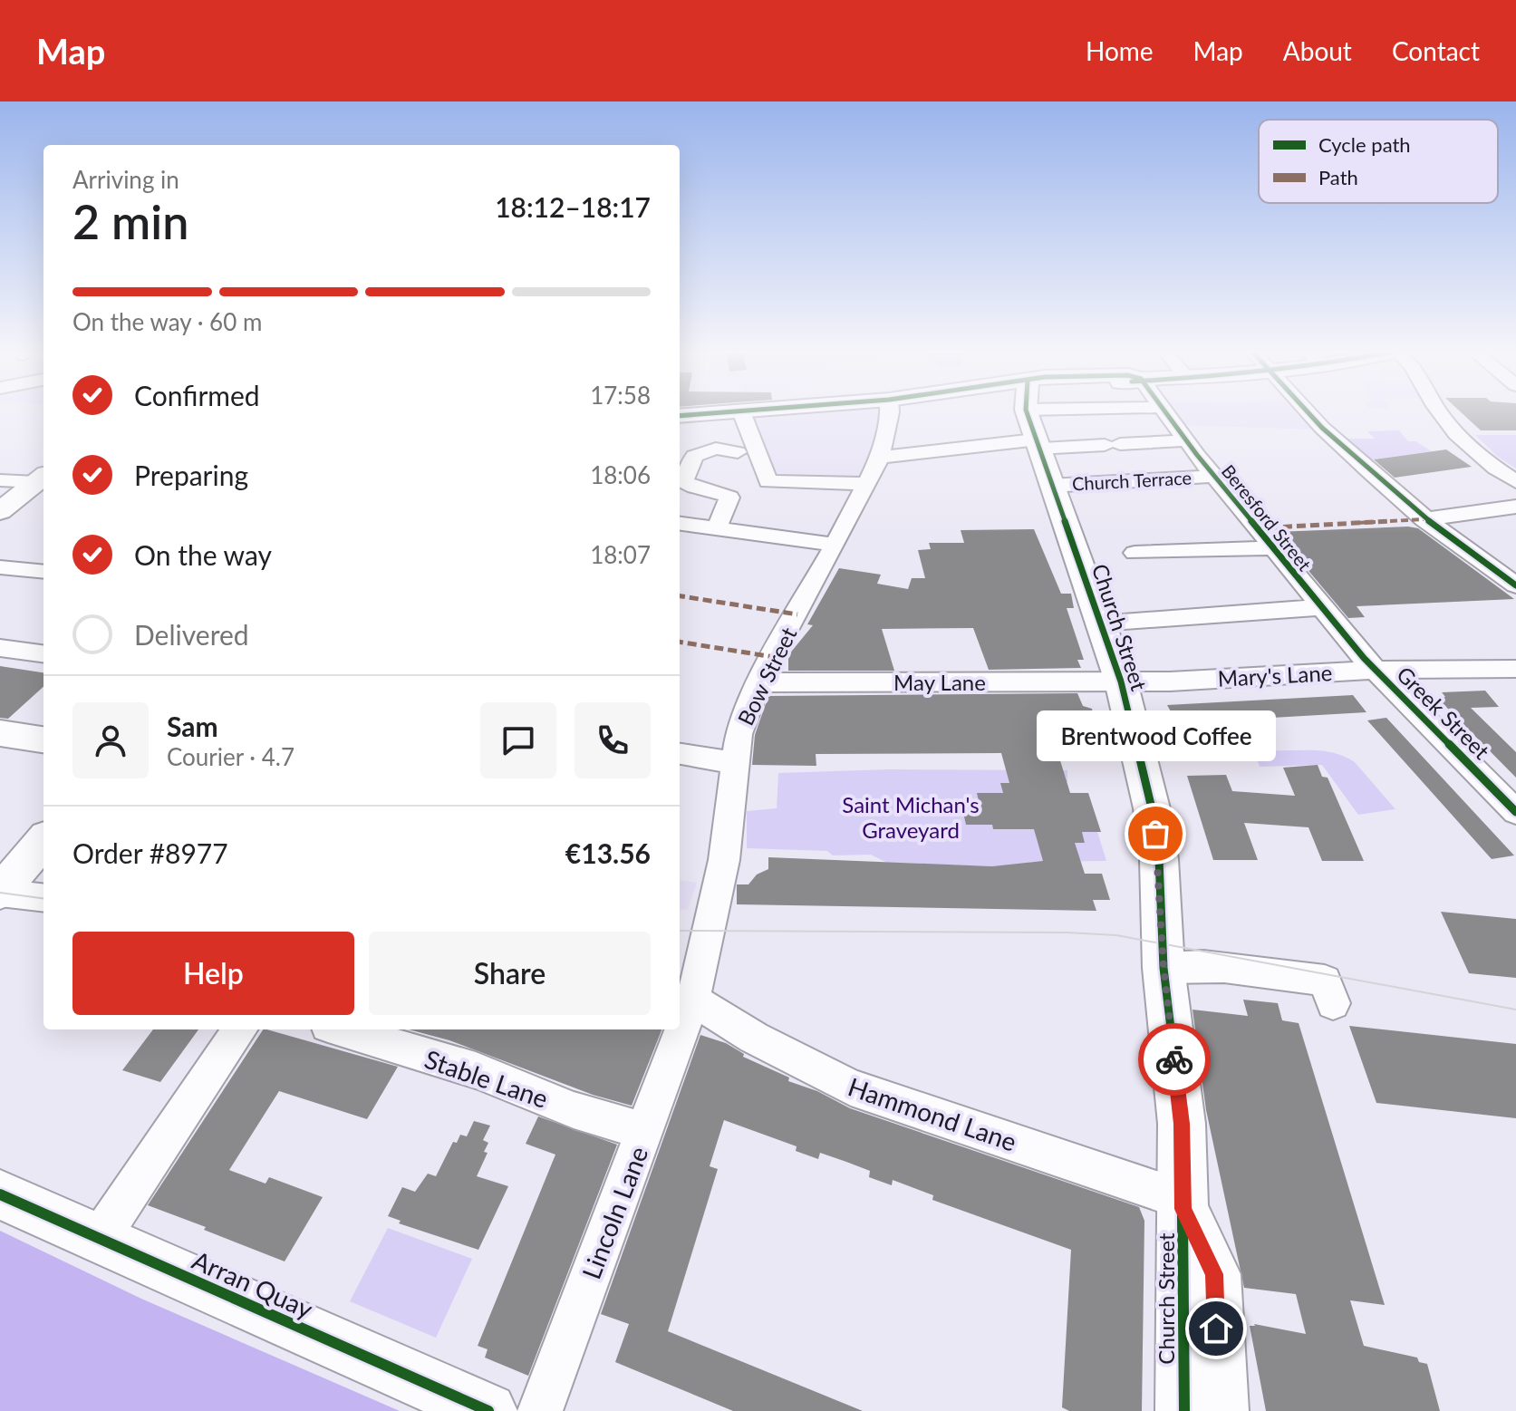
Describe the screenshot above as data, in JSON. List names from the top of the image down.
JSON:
{
  "streets": {
    "main road": ["Church Street", "Arran Quay"],
    "street": [
      "Church Terrace",
      "Beresford Street",
      "Mary's Lane",
      "Bow Street",
      "May Lane",
      "Greek Street",
      "Stable Lane",
      "Hammond Lane",
      "Lincoln Lane"
    ]
  },
  "crossings": [
    ["Church Terrace", "Beresford Street"],
    ["Church Terrace", "Church Street"],
    ["Beresford Street", "Mary's Lane"],
    ["Beresford Street", "Greek Street"],
    ["Church Street", "Mary's Lane"],
    ["Church Street", "May Lane"],
    ["Church Street", "Hammond Lane"],
    ["Mary's Lane", "May Lane"],
    ["Mary's Lane", "Greek Street"],
    ["Bow Street", "May Lane"],
    ["Bow Street", "Hammond Lane"],
    ["Bow Street", "Lincoln Lane"],
    ["Stable Lane", "Lincoln Lane"],
    ["Hammond Lane", "Lincoln Lane"]
  ],
  "parks": ["Saint Michan's Graveyard"],
  "places": ["Brentwood Coffee"],
  "legend": ["Cycle path", "Path"],
  "page": {
    "header": "Map",
    "nav": [
      "Home",
      "Map",
      "About",
      "Contact"
    ],
    "heading": ["2 min", "Arriving in", "18:12–18:17"],
    "panel": [
      "Sam",
      "Courier · 4.7",
      "Order #8977",
      "€13.56"
    ],
    "bar": "On the way · 60 m",
    "list": [
      ["Confirmed", "17:58"],
      ["Preparing", "18:06"],
      ["On the way", "18:07"],
      "Delivered"
    ],
    "bubble": "Brentwood Coffee",
    "buttons": ["Help", "Share"]
  }
}
